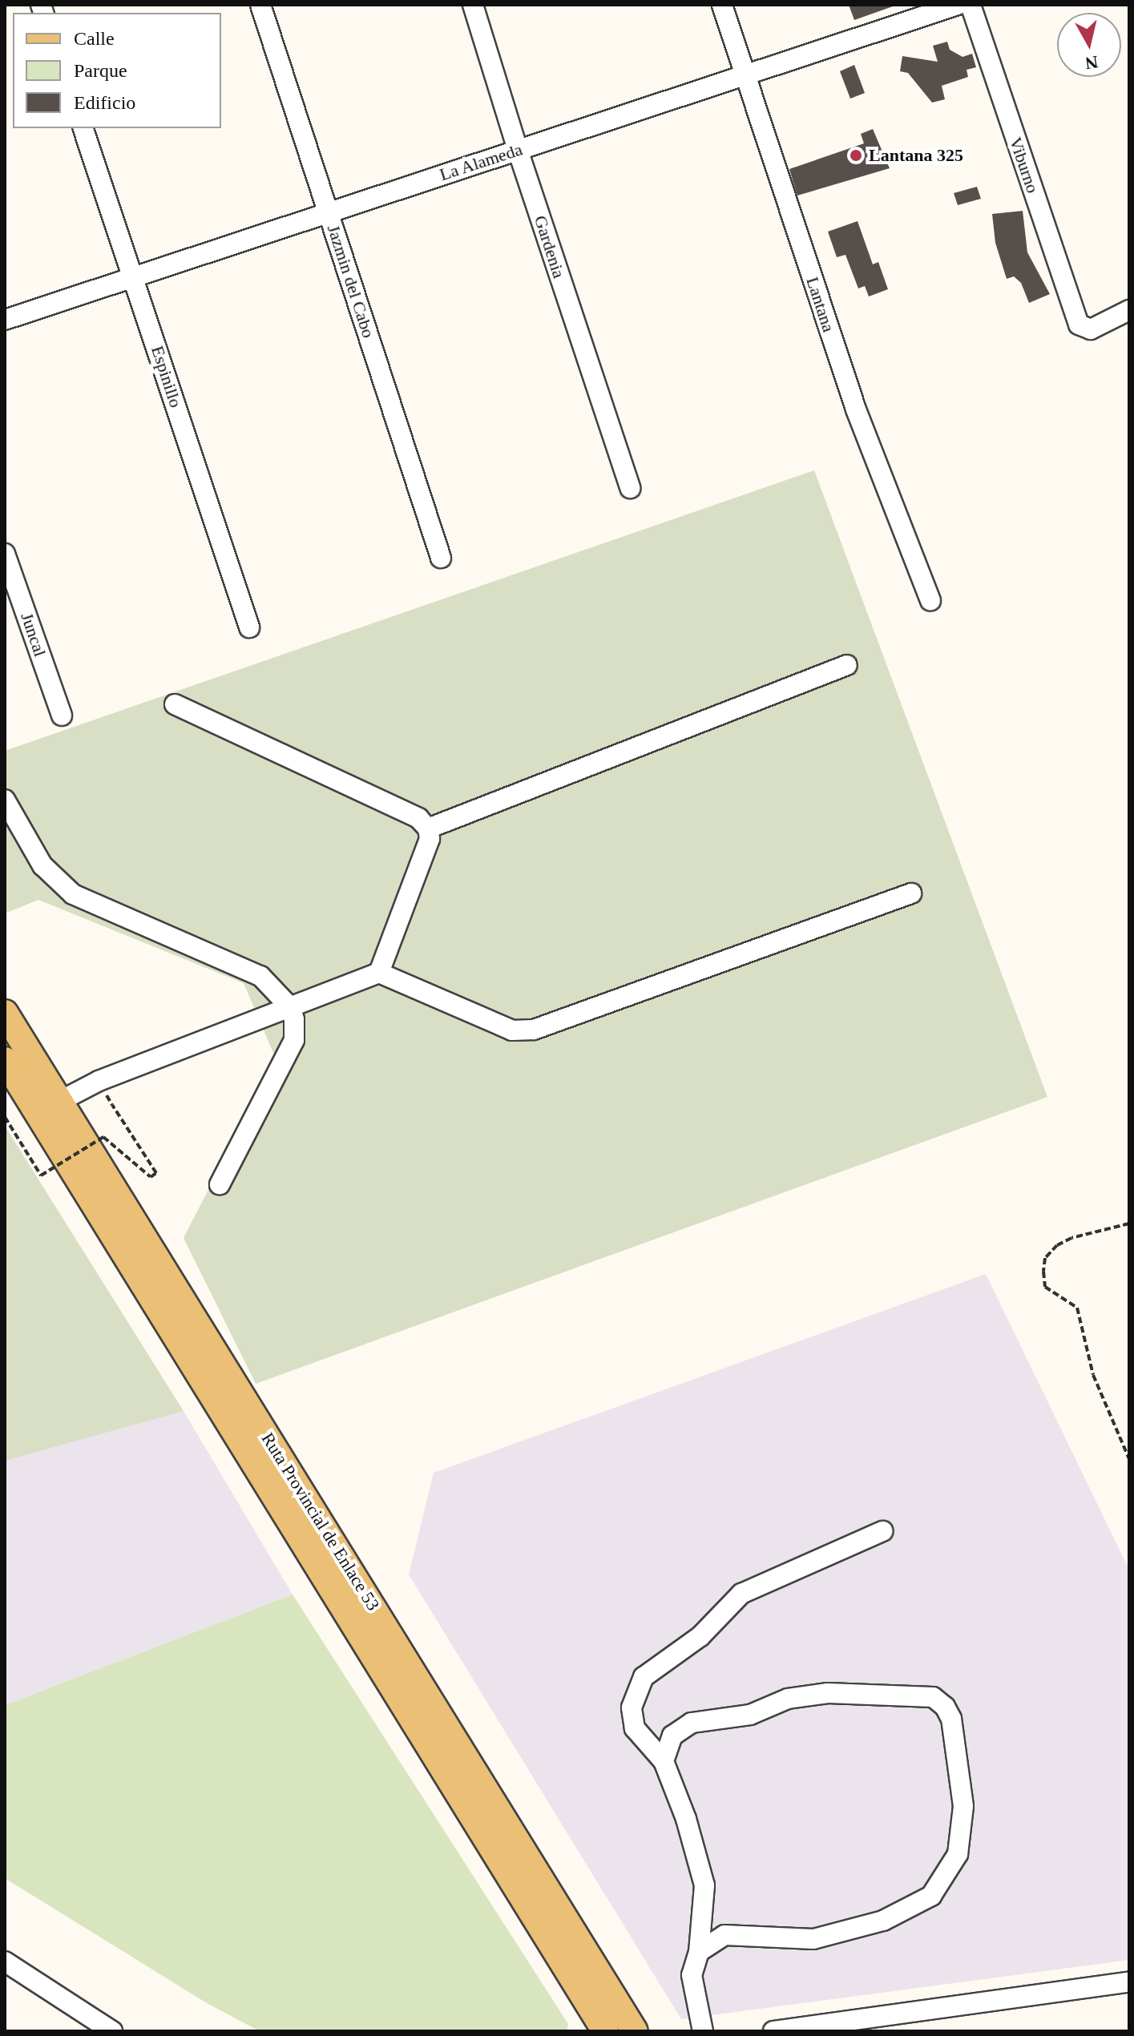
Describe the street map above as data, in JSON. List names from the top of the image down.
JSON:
{
  "streets": {
    "main road": ["Ruta Provincial de Enlace 53"],
    "street": [
      "La Alameda",
      "Viburno",
      "Gardenia",
      "Jazmin del Cabo",
      "Lantana",
      "Espinillo",
      "Juncal"
    ]
  },
  "crossings": [
    ["La Alameda", "Gardenia"],
    ["La Alameda", "Jazmin del Cabo"],
    ["La Alameda", "Lantana"],
    ["La Alameda", "Espinillo"]
  ],
  "places": ["Lantana 325"],
  "legend": ["Calle", "Parque", "Edificio"],
  "north": "bottom"
}
